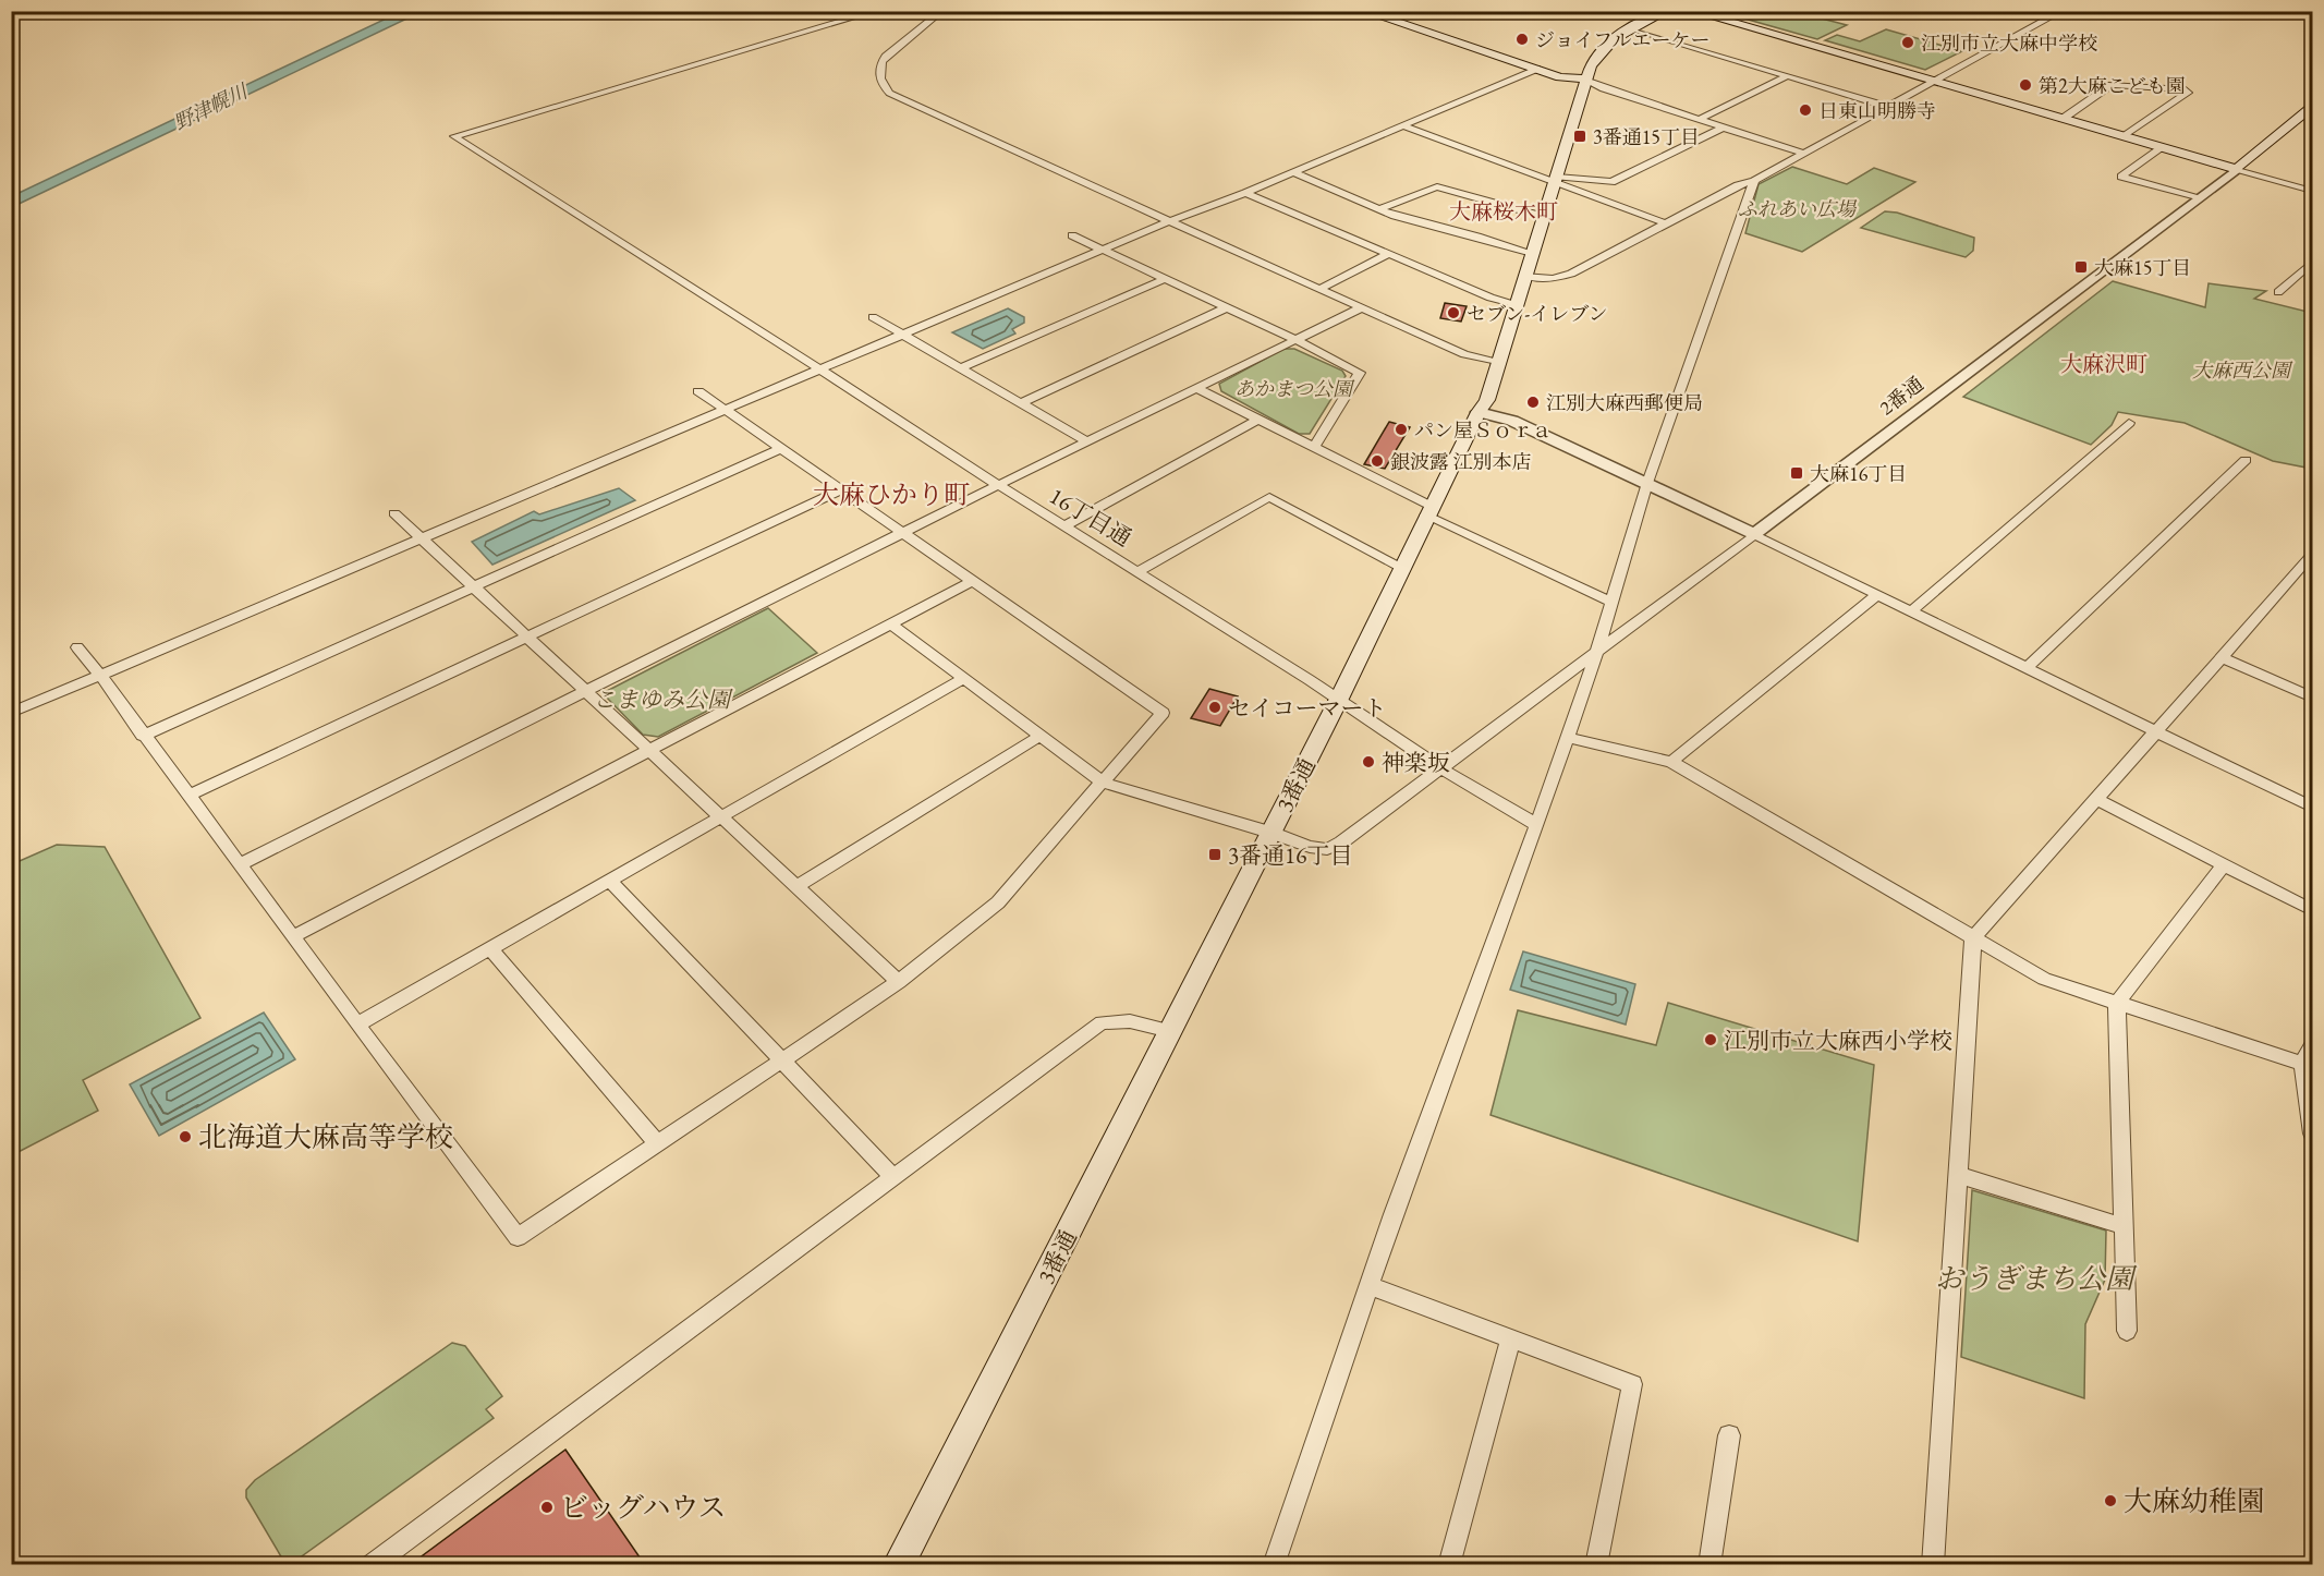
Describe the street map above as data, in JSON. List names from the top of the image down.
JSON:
{
  "streets": {
    "main road": ["2番通", "3番通"],
    "street": ["16丁目通"]
  },
  "crossings": [
    ["16丁目通", "3番通"]
  ],
  "districts": ["大麻桜木町", "大麻沢町", "大麻ひかり町"],
  "water": ["野津幌川"],
  "parks": [
    "ふれあい広場",
    "大麻西公園",
    "あかまつ公園",
    "こまゆみ公園",
    "おうぎまち公園"
  ],
  "places": {
    "other": [
      "ジョイフルエーケー",
      "江別市立大麻中学校",
      "第2大麻こども園",
      "日東山明勝寺",
      "セブン-イレブン",
      "江別大麻西郵便局",
      "パン屋Ｓｏｒａ",
      "銀波露 江別本店",
      "セイコーマート",
      "神楽坂",
      "江別市立大麻西小学校",
      "北海道大麻高等学校",
      "大麻幼稚園",
      "ビッグハウス"
    ],
    "transit": [
      "3番通15丁目",
      "大麻15丁目",
      "大麻16丁目",
      "3番通16丁目"
    ]
  }
}
